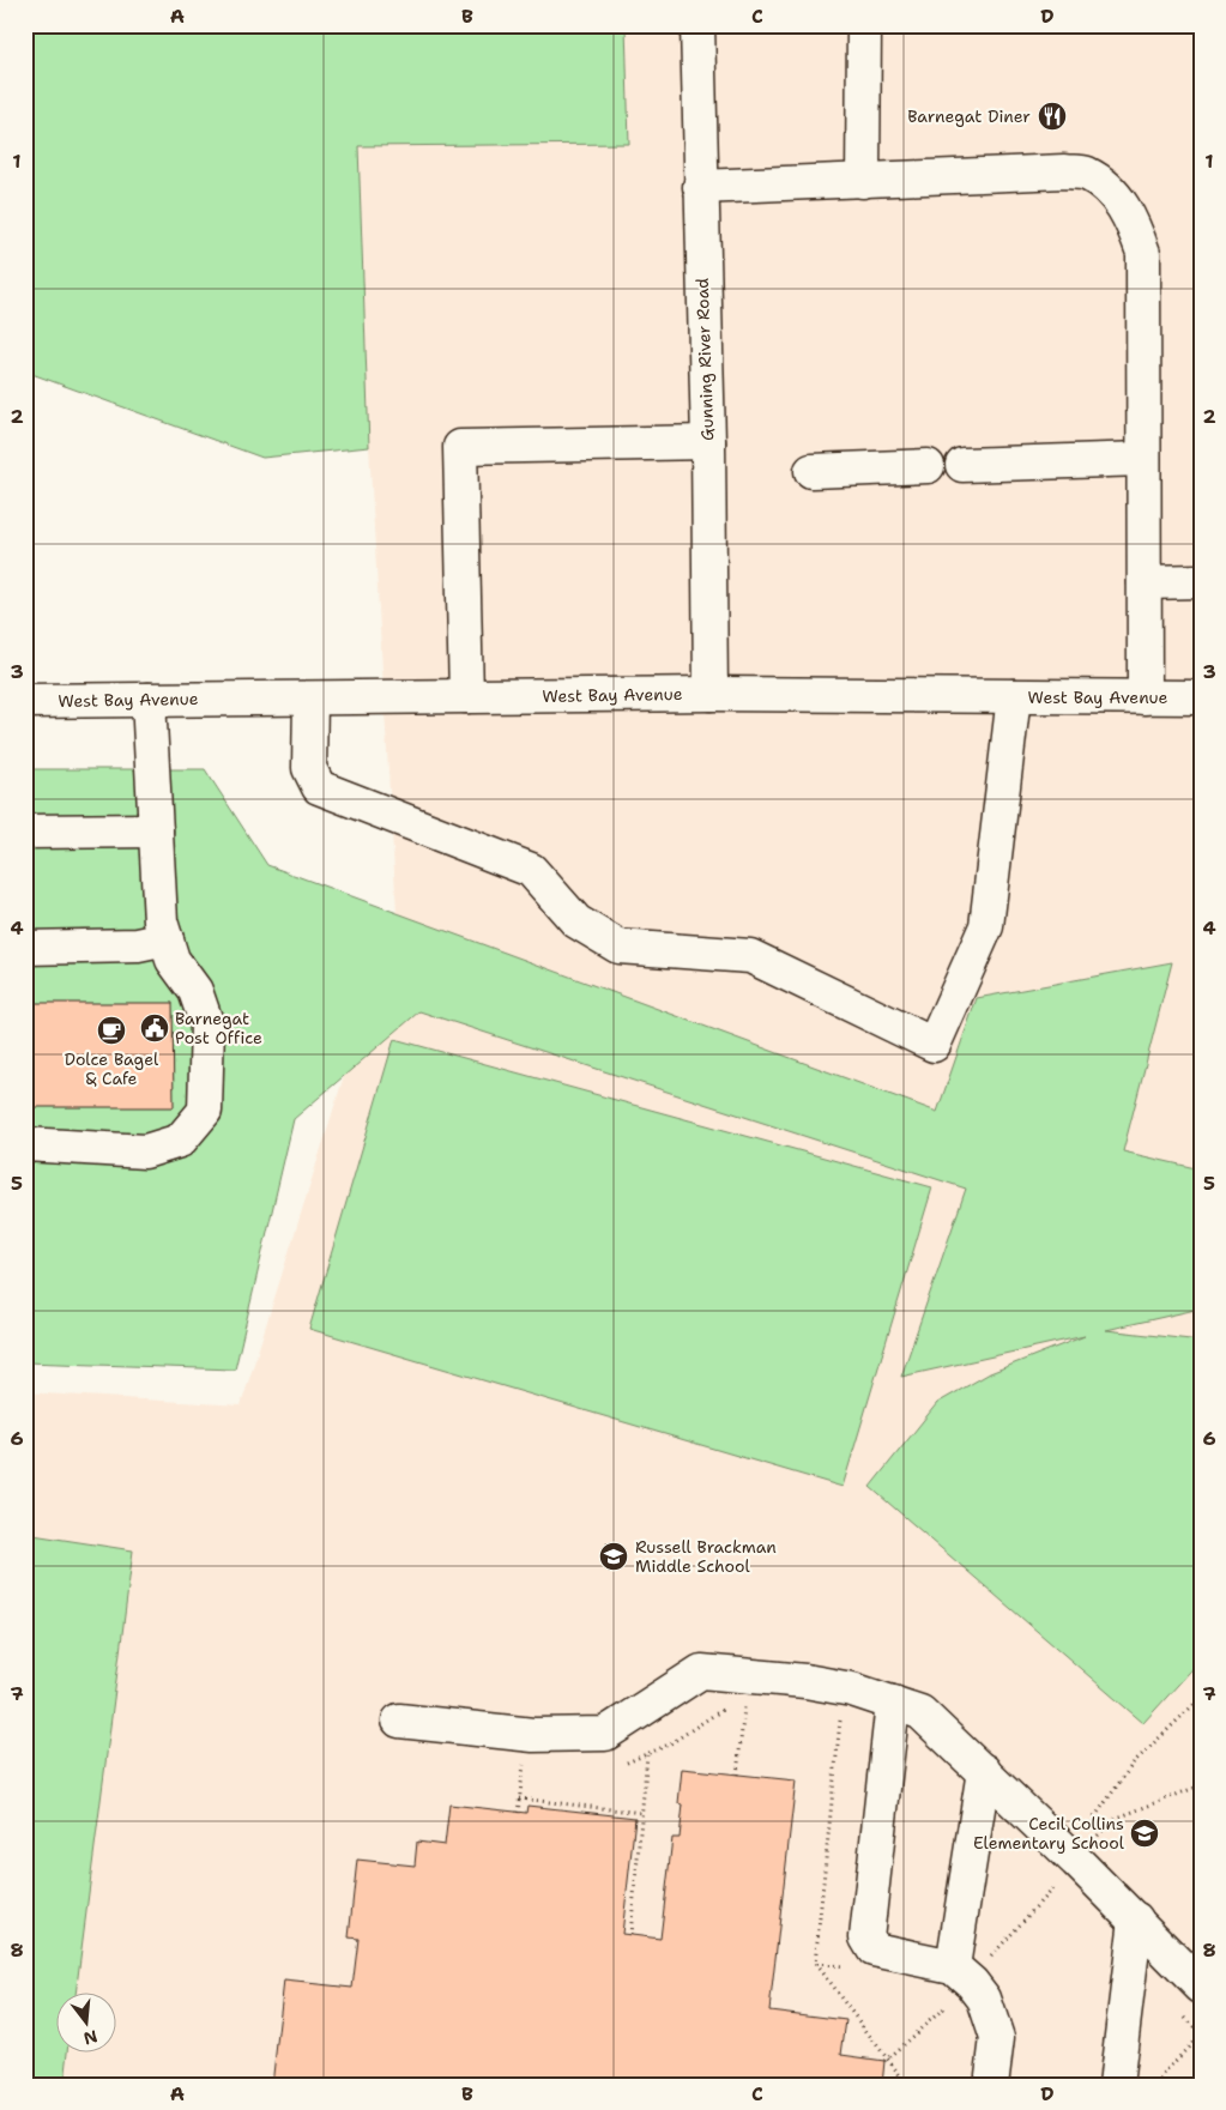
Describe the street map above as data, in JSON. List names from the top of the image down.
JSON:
{
  "streets": {
    "main road": ["Gunning River Road", "West Bay Avenue"]
  },
  "crossings": [
    ["Gunning River Road", "West Bay Avenue"]
  ],
  "places": {
    "restaurant": ["Barnegat Diner"],
    "public building": ["Barnegat Post Office"],
    "cafe": ["Dolce Bagel & Cafe"],
    "school or university": ["Russell Brackman Middle School", "Cecil Collins Elementary School"]
  },
  "north": "bottom",
  "grid": {
    "columns": [
      "A",
      "B",
      "C",
      "D"
    ],
    "rows": [
      "1",
      "2",
      "3",
      "4",
      "5",
      "6",
      "7",
      "8"
    ]
  }
}
